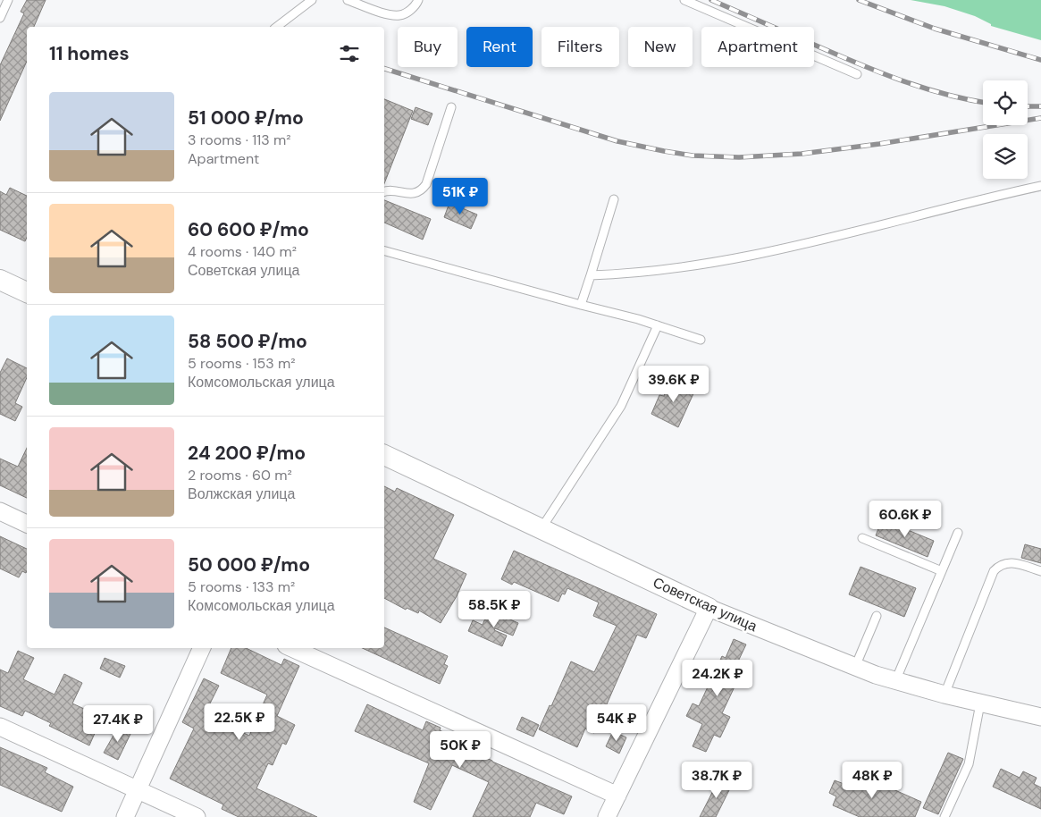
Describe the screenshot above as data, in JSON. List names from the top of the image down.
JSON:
{
  "streets": {
    "street": ["Советская улица"]
  },
  "page": {
    "chip": [
      "Buy",
      "Rent",
      "Filters",
      "New",
      "Apartment"
    ],
    "heading": "11 homes",
    "list": [
      {
        "name": "51 000 ₽/mo",
        "note": "3 rooms · 113 m² · Apartment"
      },
      {
        "name": "60 600 ₽/mo",
        "note": "4 rooms · 140 m² · Советская улица"
      },
      {
        "name": "58 500 ₽/mo",
        "note": "5 rooms · 153 m² · Комсомольская улица"
      },
      {
        "name": "24 200 ₽/mo",
        "note": "2 rooms · 60 m² · Волжская улица"
      },
      {
        "name": "50 000 ₽/mo",
        "note": "5 rooms · 133 m² · Комсомольская улица"
      }
    ],
    "price": [
      "51K ₽",
      "39.6K ₽",
      "60.6K ₽",
      "58.5K ₽",
      "24.2K ₽",
      "22.5K ₽",
      "54K ₽",
      "27.4K ₽",
      "50K ₽",
      "38.7K ₽",
      "48K ₽"
    ]
  }
}
